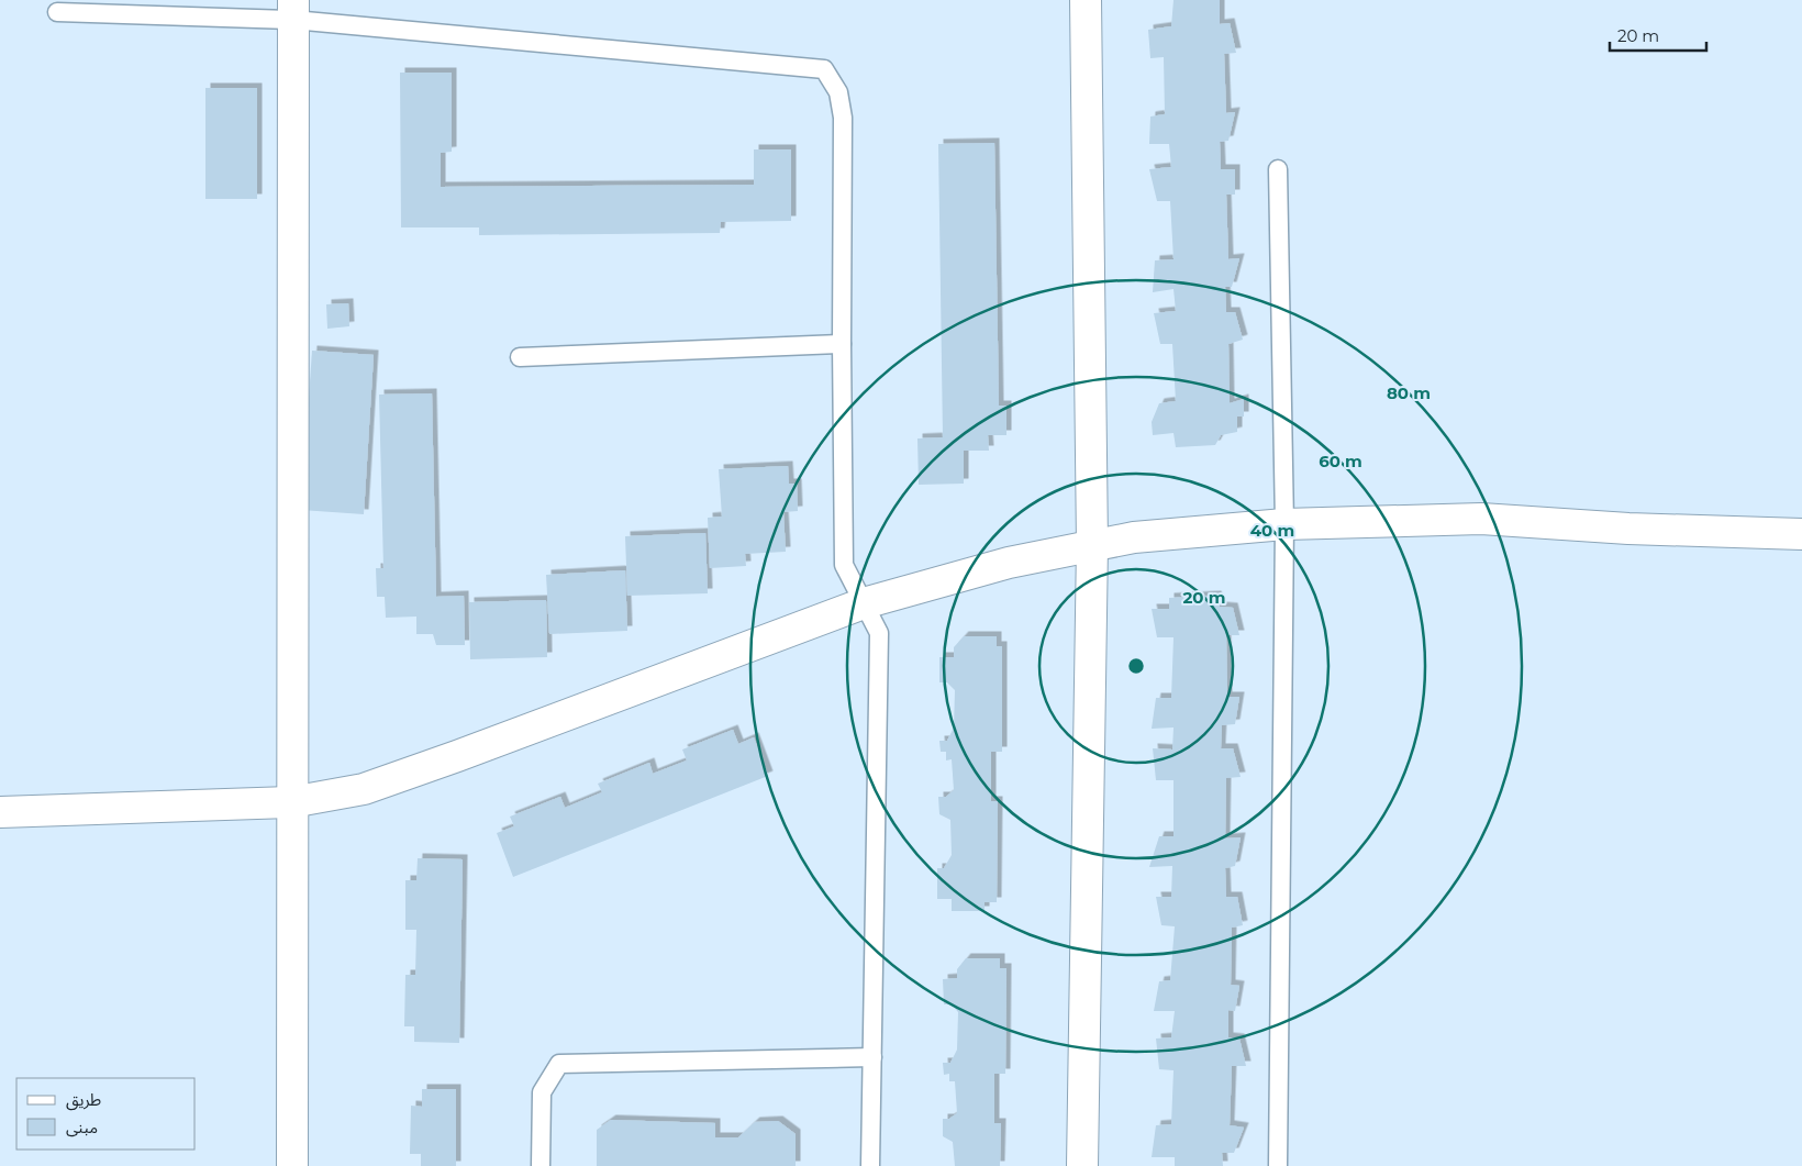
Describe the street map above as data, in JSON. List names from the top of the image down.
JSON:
{
  "legend": ["طريق", "مبنى"],
  "scale_bar": "20 m",
  "rings": [
    "80 m",
    "60 m",
    "40 m",
    "20 m"
  ]
}
